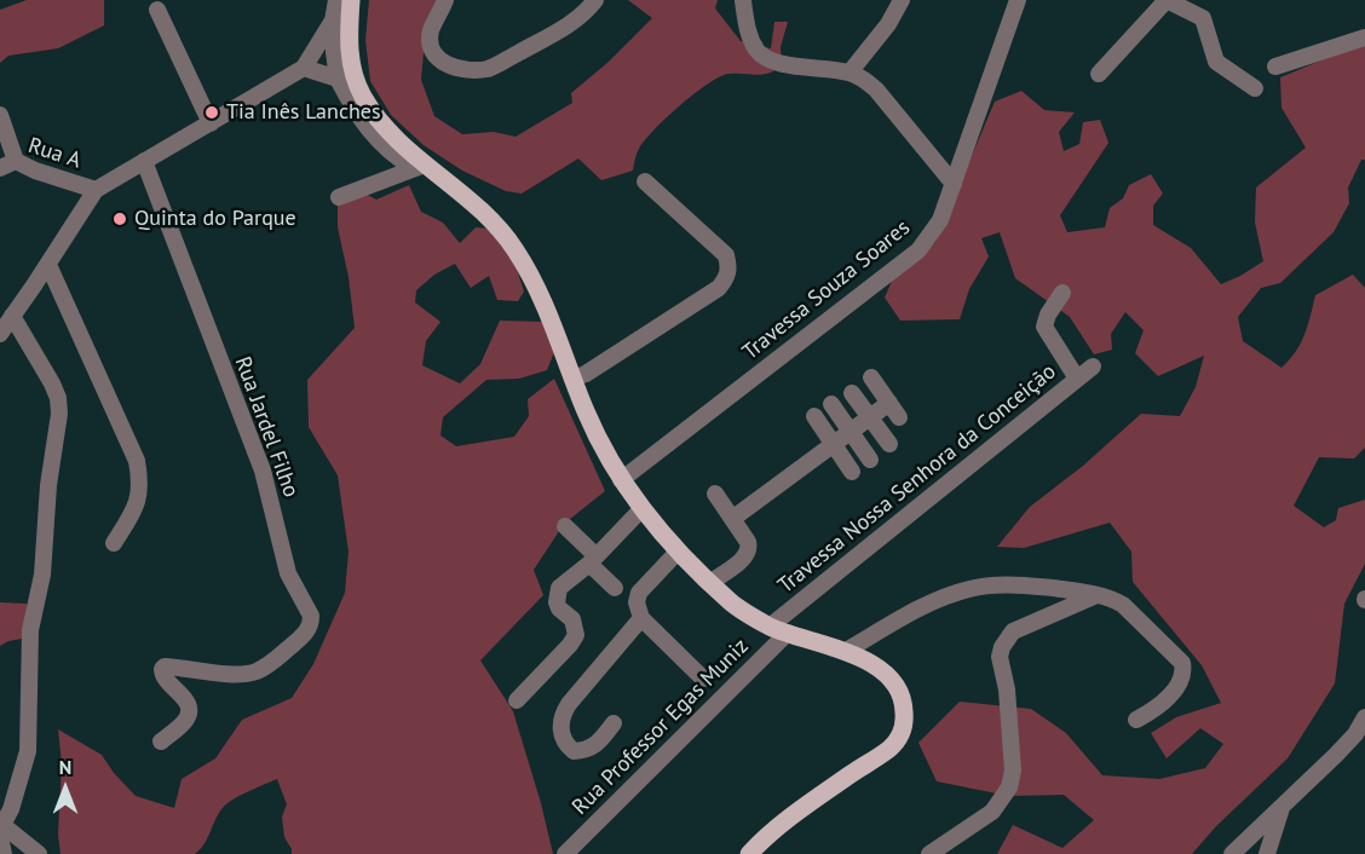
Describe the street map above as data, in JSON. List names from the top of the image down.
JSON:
{
  "streets": {
    "street": [
      "Rua A",
      "Travessa Souza Soares",
      "Rua Jardel Filho",
      "Travessa Nossa Senhora da Conceição",
      "Rua Professor Egas Muniz"
    ]
  },
  "places": ["Tia Inês Lanches", "Quinta do Parque"],
  "north": "top"
}
